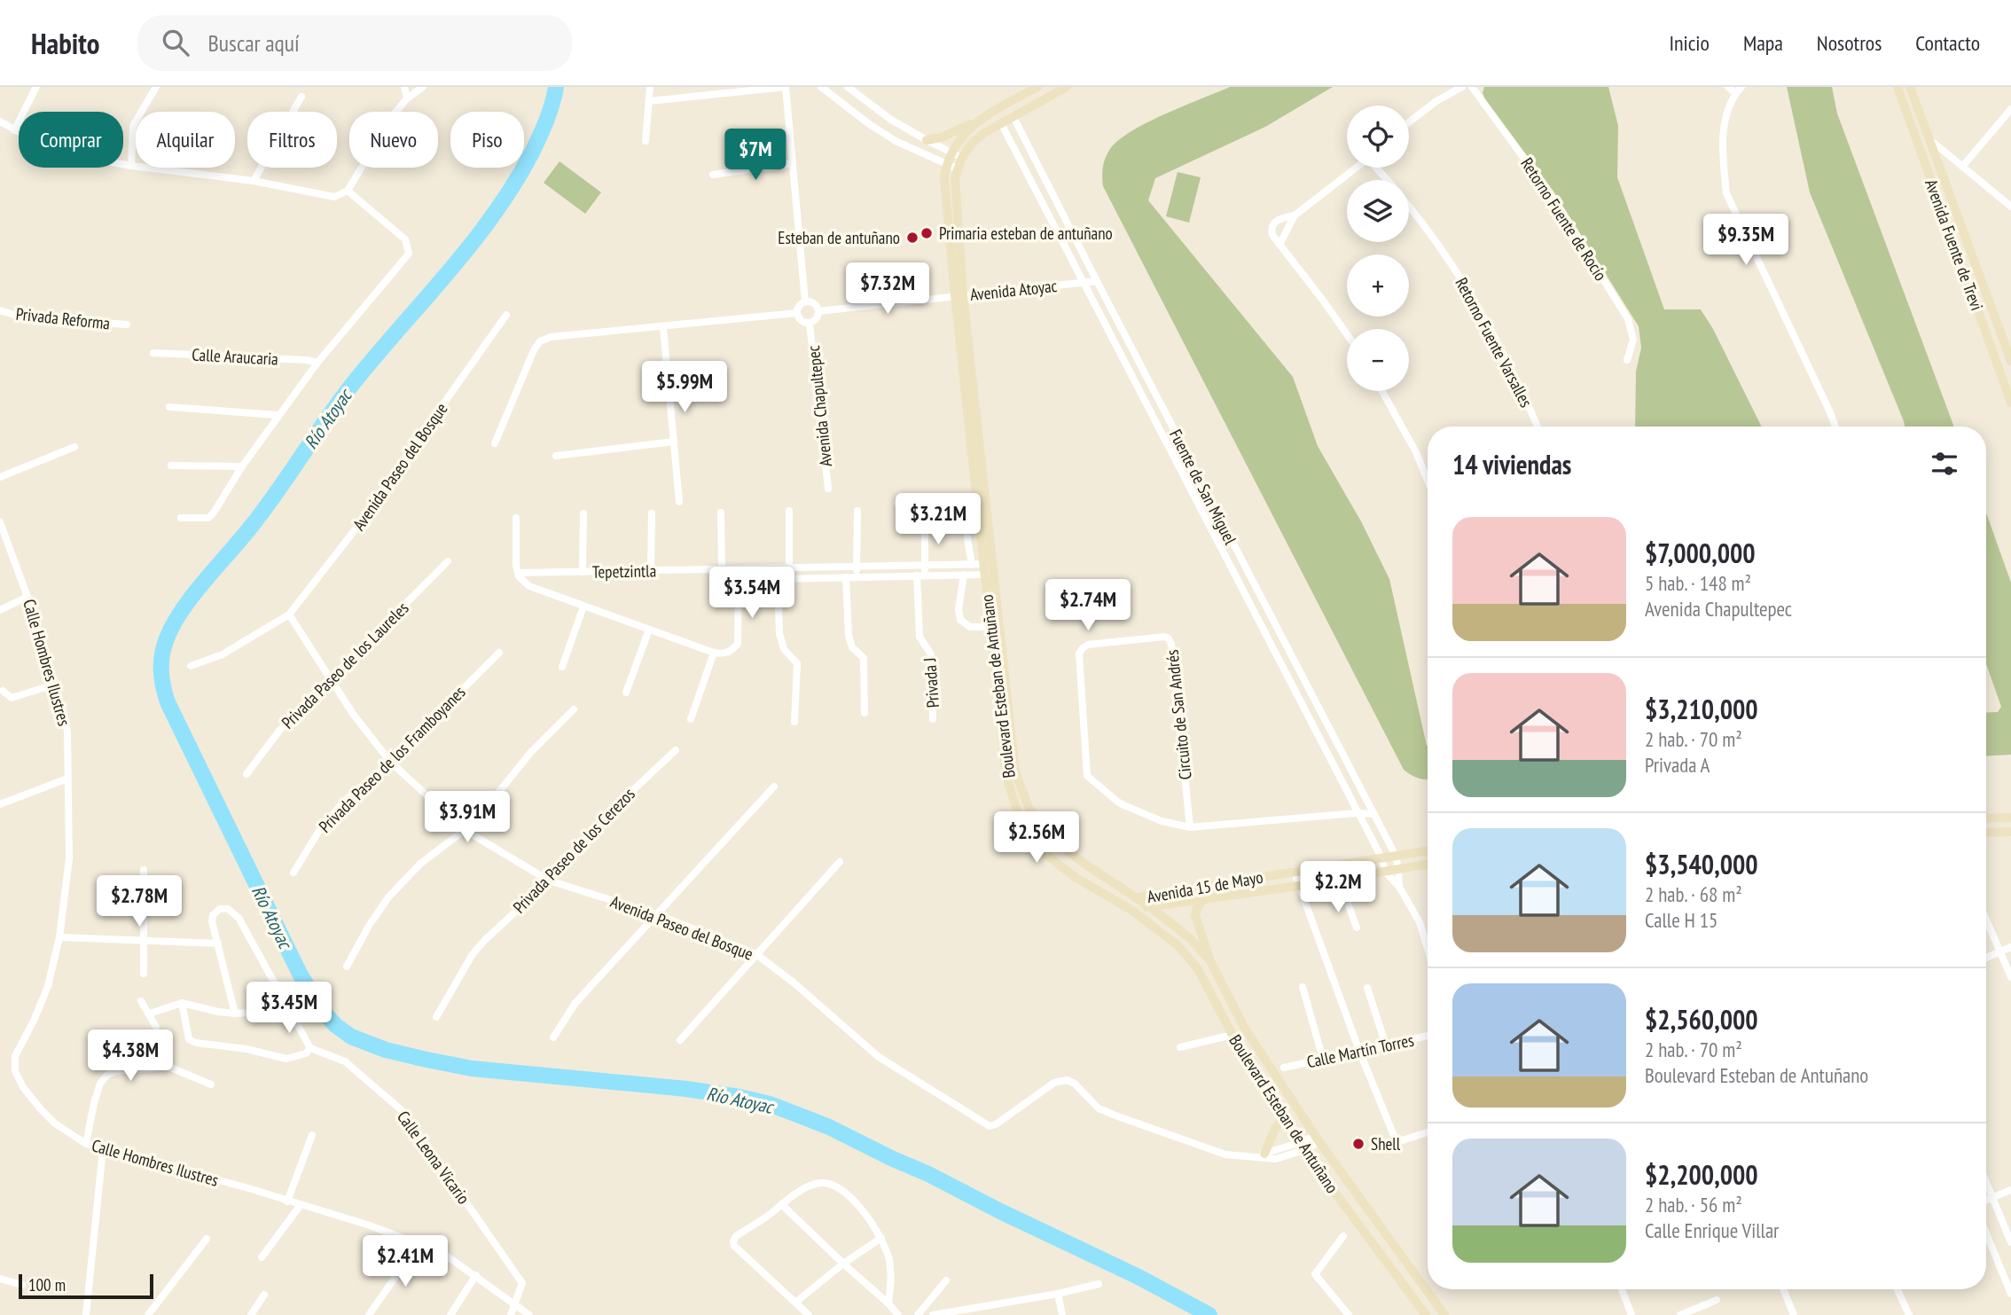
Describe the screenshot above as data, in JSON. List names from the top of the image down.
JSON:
{
  "streets": {
    "main road": ["Avenida Fuente de Trevi", "Boulevard Esteban de Antuñano", "Avenida 15 de Mayo"],
    "street": [
      "Retorno Fuente de Rocío",
      "Avenida Atoyac",
      "Privada Reforma",
      "Retorno Fuente Varsalles",
      "Calle Araucaria",
      "Avenida Chapultepec",
      "Avenida Paseo del Bosque",
      "Fuente de San Miguel",
      "Tepetzintla",
      "Calle Hombres Ilustres",
      "Privada Paseo de los Laureles",
      "Privada J",
      "Circuito de San Andrés",
      "Privada Paseo de los Framboyanes",
      "Privada Paseo de los Cerezos",
      "Calle Martín Torres",
      "Calle Leona Vicario"
    ]
  },
  "crossings": [
    ["Avenida Atoyac", "Avenida Chapultepec"],
    ["Avenida Atoyac", "Fuente de San Miguel"],
    ["Avenida Atoyac", "Boulevard Esteban de Antuñano"],
    ["Avenida Paseo del Bosque", "Privada Paseo de los Laureles"],
    ["Avenida Paseo del Bosque", "Boulevard Esteban de Antuñano"],
    ["Avenida Paseo del Bosque", "Privada Paseo de los Framboyanes"],
    ["Avenida Paseo del Bosque", "Privada Paseo de los Cerezos"],
    ["Fuente de San Miguel", "Circuito de San Andrés"],
    ["Fuente de San Miguel", "Avenida 15 de Mayo"],
    ["Tepetzintla", "Privada J"],
    ["Tepetzintla", "Boulevard Esteban de Antuñano"],
    ["Calle Hombres Ilustres", "Calle Leona Vicario"],
    ["Boulevard Esteban de Antuñano", "Avenida 15 de Mayo"]
  ],
  "water": ["Río Atoyac"],
  "places": ["Primaria esteban de antuñano", "Esteban de antuñano", "Shell"],
  "scale_bar": "100 m",
  "page": {
    "header": "Habito",
    "search": "Buscar aquí",
    "nav": [
      "Inicio",
      "Mapa",
      "Nosotros",
      "Contacto"
    ],
    "map_buttons": ["+", "−"],
    "chip": [
      "Comprar",
      "Alquilar",
      "Filtros",
      "Nuevo",
      "Piso"
    ],
    "price": [
      "$7M",
      "$9.35M",
      "$7.32M",
      "$5.99M",
      "$3.21M",
      "$3.54M",
      "$2.74M",
      "$3.91M",
      "$2.56M",
      "$2.2M",
      "$2.78M",
      "$3.45M",
      "$4.38M",
      "$2.41M"
    ],
    "heading": "14 viviendas",
    "list": [
      {
        "name": "$7,000,000",
        "note": "5 hab. · 148 m² · Avenida Chapultepec"
      },
      {
        "name": "$3,210,000",
        "note": "2 hab. · 70 m² · Privada A"
      },
      {
        "name": "$3,540,000",
        "note": "2 hab. · 68 m² · Calle H 15"
      },
      {
        "name": "$2,560,000",
        "note": "2 hab. · 70 m² · Boulevard Esteban de Antuñano"
      },
      {
        "name": "$2,200,000",
        "note": "2 hab. · 56 m² · Calle Enrique Villar"
      }
    ],
    "scale": "100 m"
  }
}
